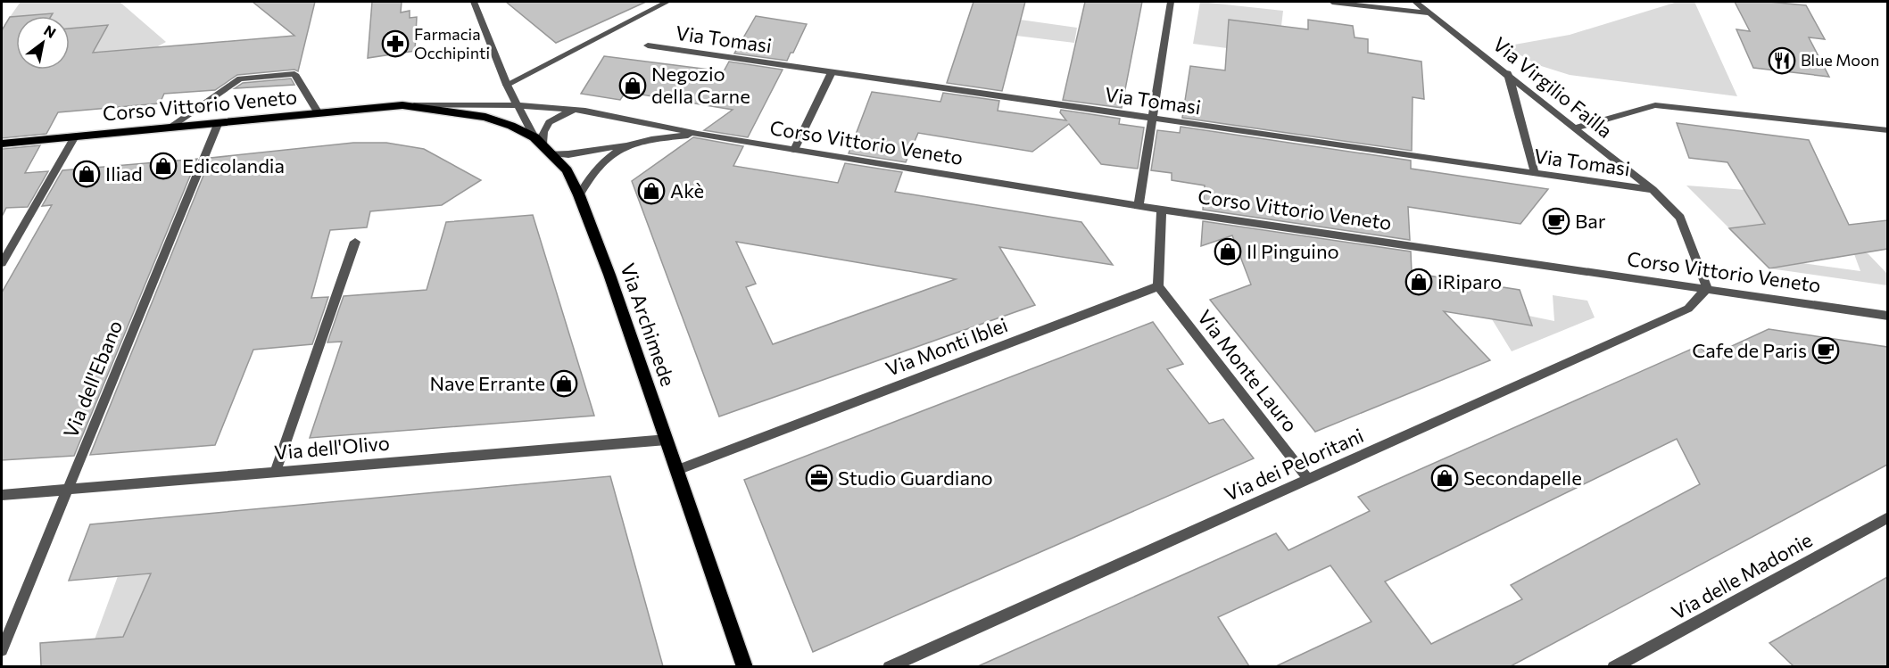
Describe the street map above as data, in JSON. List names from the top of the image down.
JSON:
{
  "streets": {
    "main road": ["Corso Vittorio Veneto", "Via Archimede"],
    "street": [
      "Via Tomasi",
      "Via Virgilio Failla",
      "Via Monti Iblei",
      "Via Monte Lauro",
      "Via dell'Ebano",
      "Via dell'Olivo",
      "Via dei Peloritani",
      "Via delle Madonie"
    ]
  },
  "crossings": [
    ["Via Tomasi", "Via Virgilio Failla"],
    ["Via Virgilio Failla", "Corso Vittorio Veneto"],
    ["Via Virgilio Failla", "Via dei Peloritani"],
    ["Corso Vittorio Veneto", "Via Archimede"],
    ["Corso Vittorio Veneto", "Via dell'Ebano"],
    ["Corso Vittorio Veneto", "Via dei Peloritani"],
    ["Via Archimede", "Via Monti Iblei"],
    ["Via Archimede", "Via dell'Olivo"],
    ["Via Monti Iblei", "Via Monte Lauro"],
    ["Via Monte Lauro", "Via dei Peloritani"],
    ["Via dell'Ebano", "Via dell'Olivo"]
  ],
  "places": {
    "pharmacy": ["Farmacia Occhipinti"],
    "restaurant": ["Blue Moon"],
    "shop": [
      "Negozio della Carne",
      "Edicolandia",
      "Iliad",
      "Akè",
      "Il Pinguino",
      "iRiparo",
      "Nave Errante",
      "Secondapelle"
    ],
    "cafe": ["Bar", "Cafe de Paris"],
    "office": ["Studio Guardiano"]
  },
  "north": "top right"
}
